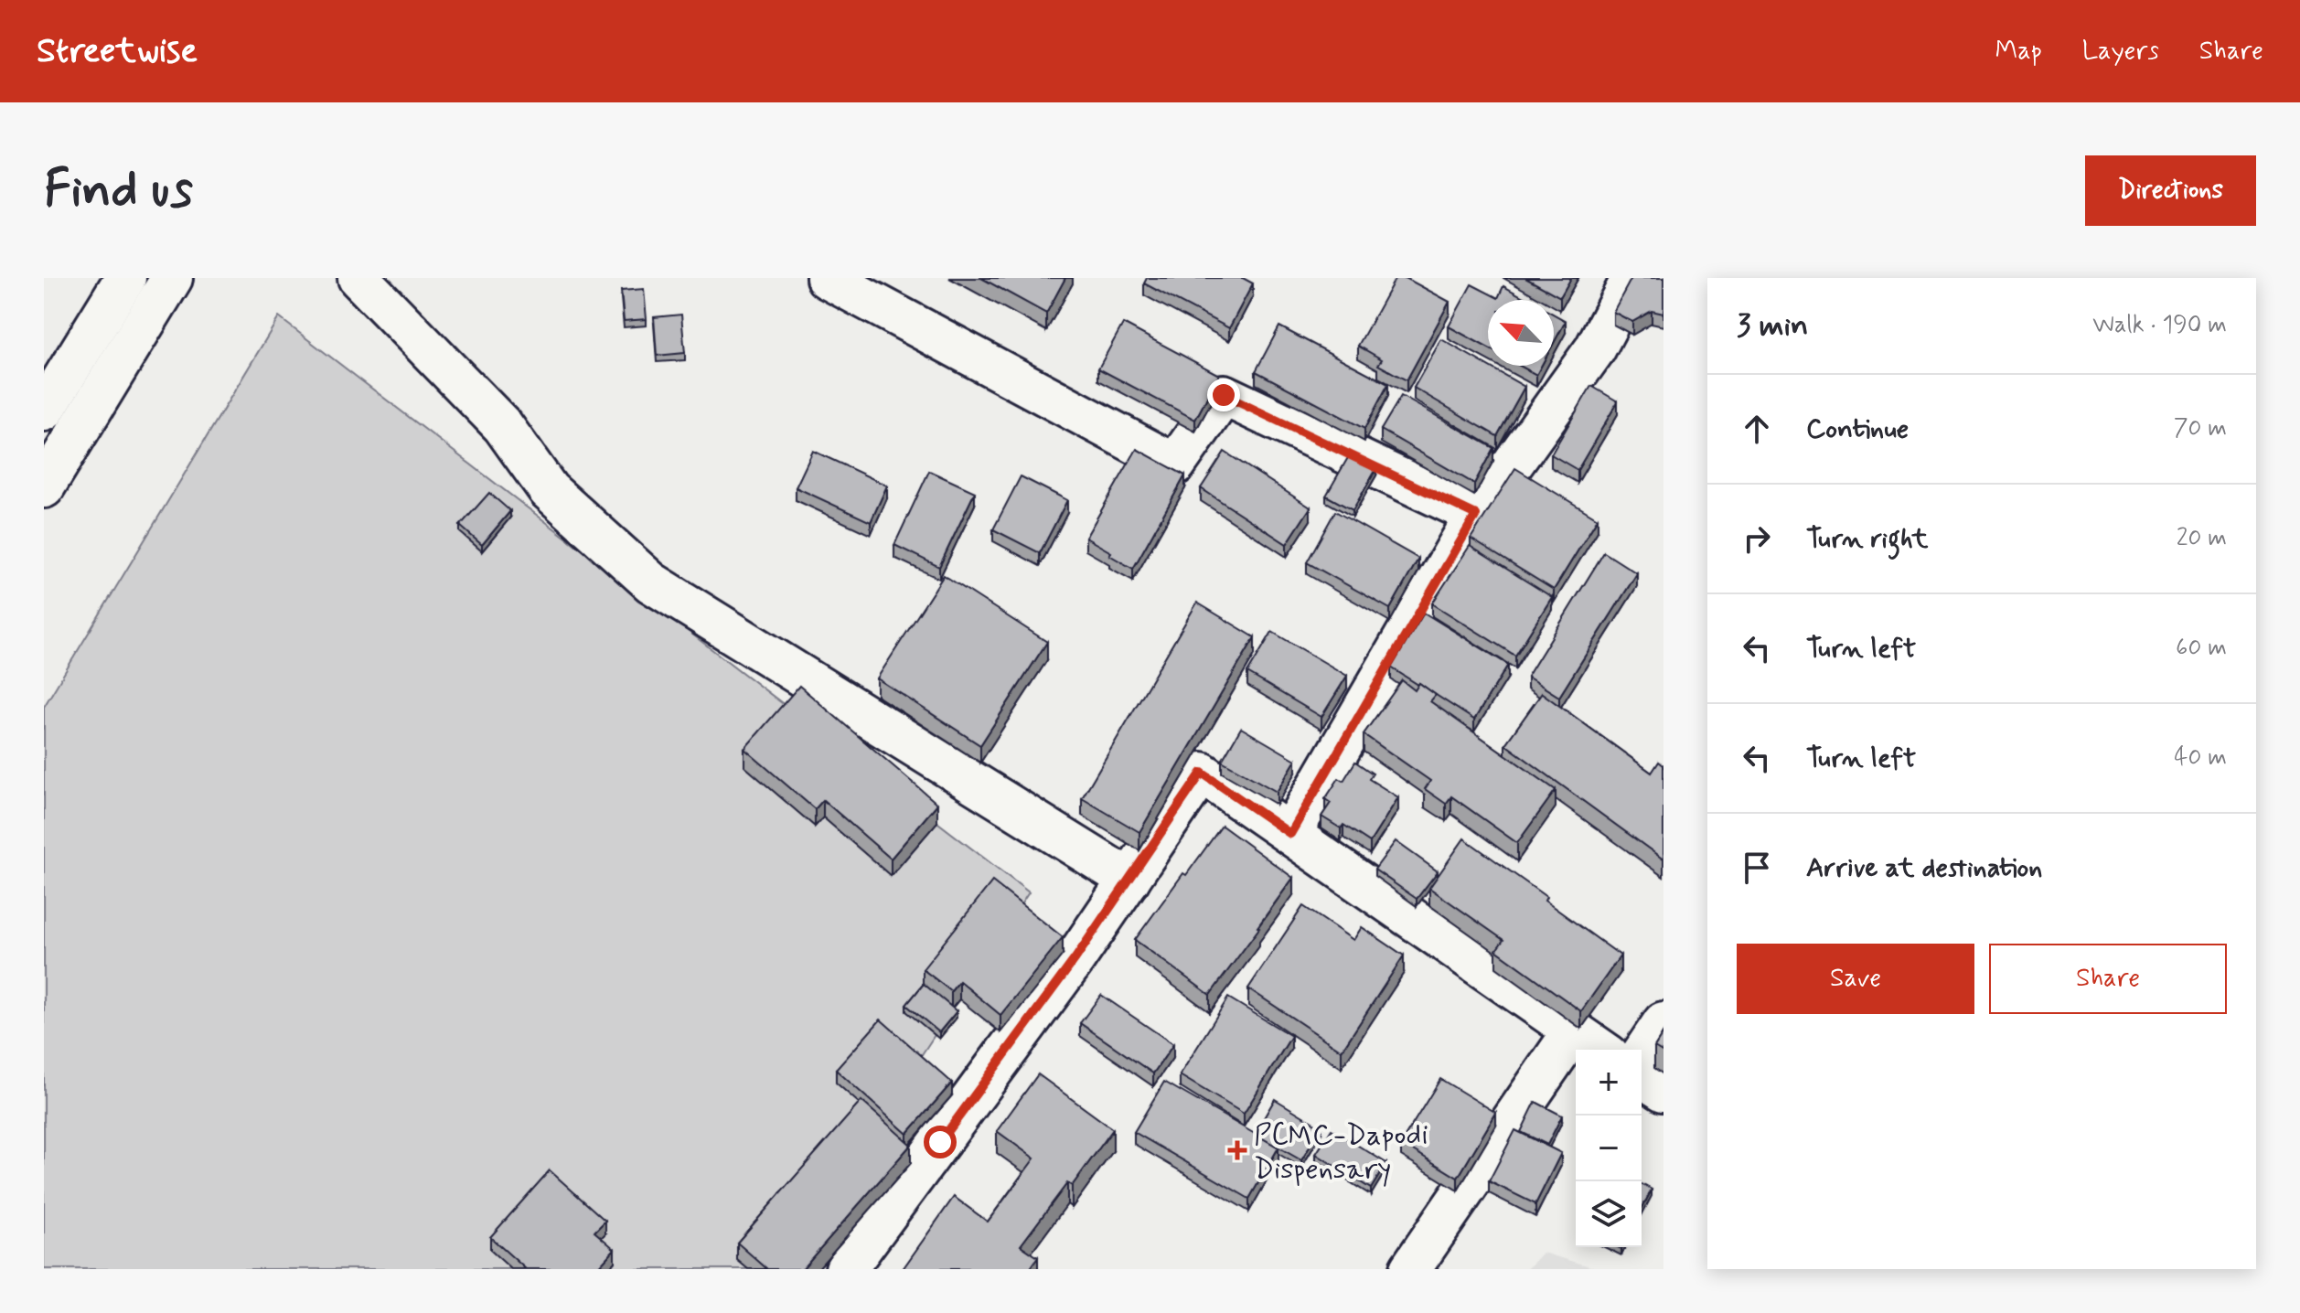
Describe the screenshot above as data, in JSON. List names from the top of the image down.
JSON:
{
  "places": {
    "health": ["PCMC-Dapodi Dispensary"]
  },
  "north": "top left",
  "page": {
    "header": "Streetwise",
    "nav": ["Map", "Layers", "Share"],
    "buttons": [
      "Directions",
      ["Save", "Share"]
    ],
    "title": "Find us",
    "heading": ["3 min", "Walk · 190 m"],
    "list": [
      ["Continue", "70 m"],
      ["Turn right", "20 m"],
      ["Turn left", "60 m"],
      ["Turn left", "40 m"],
      "Arrive at destination"
    ],
    "map_buttons": ["+", "−"]
  }
}
